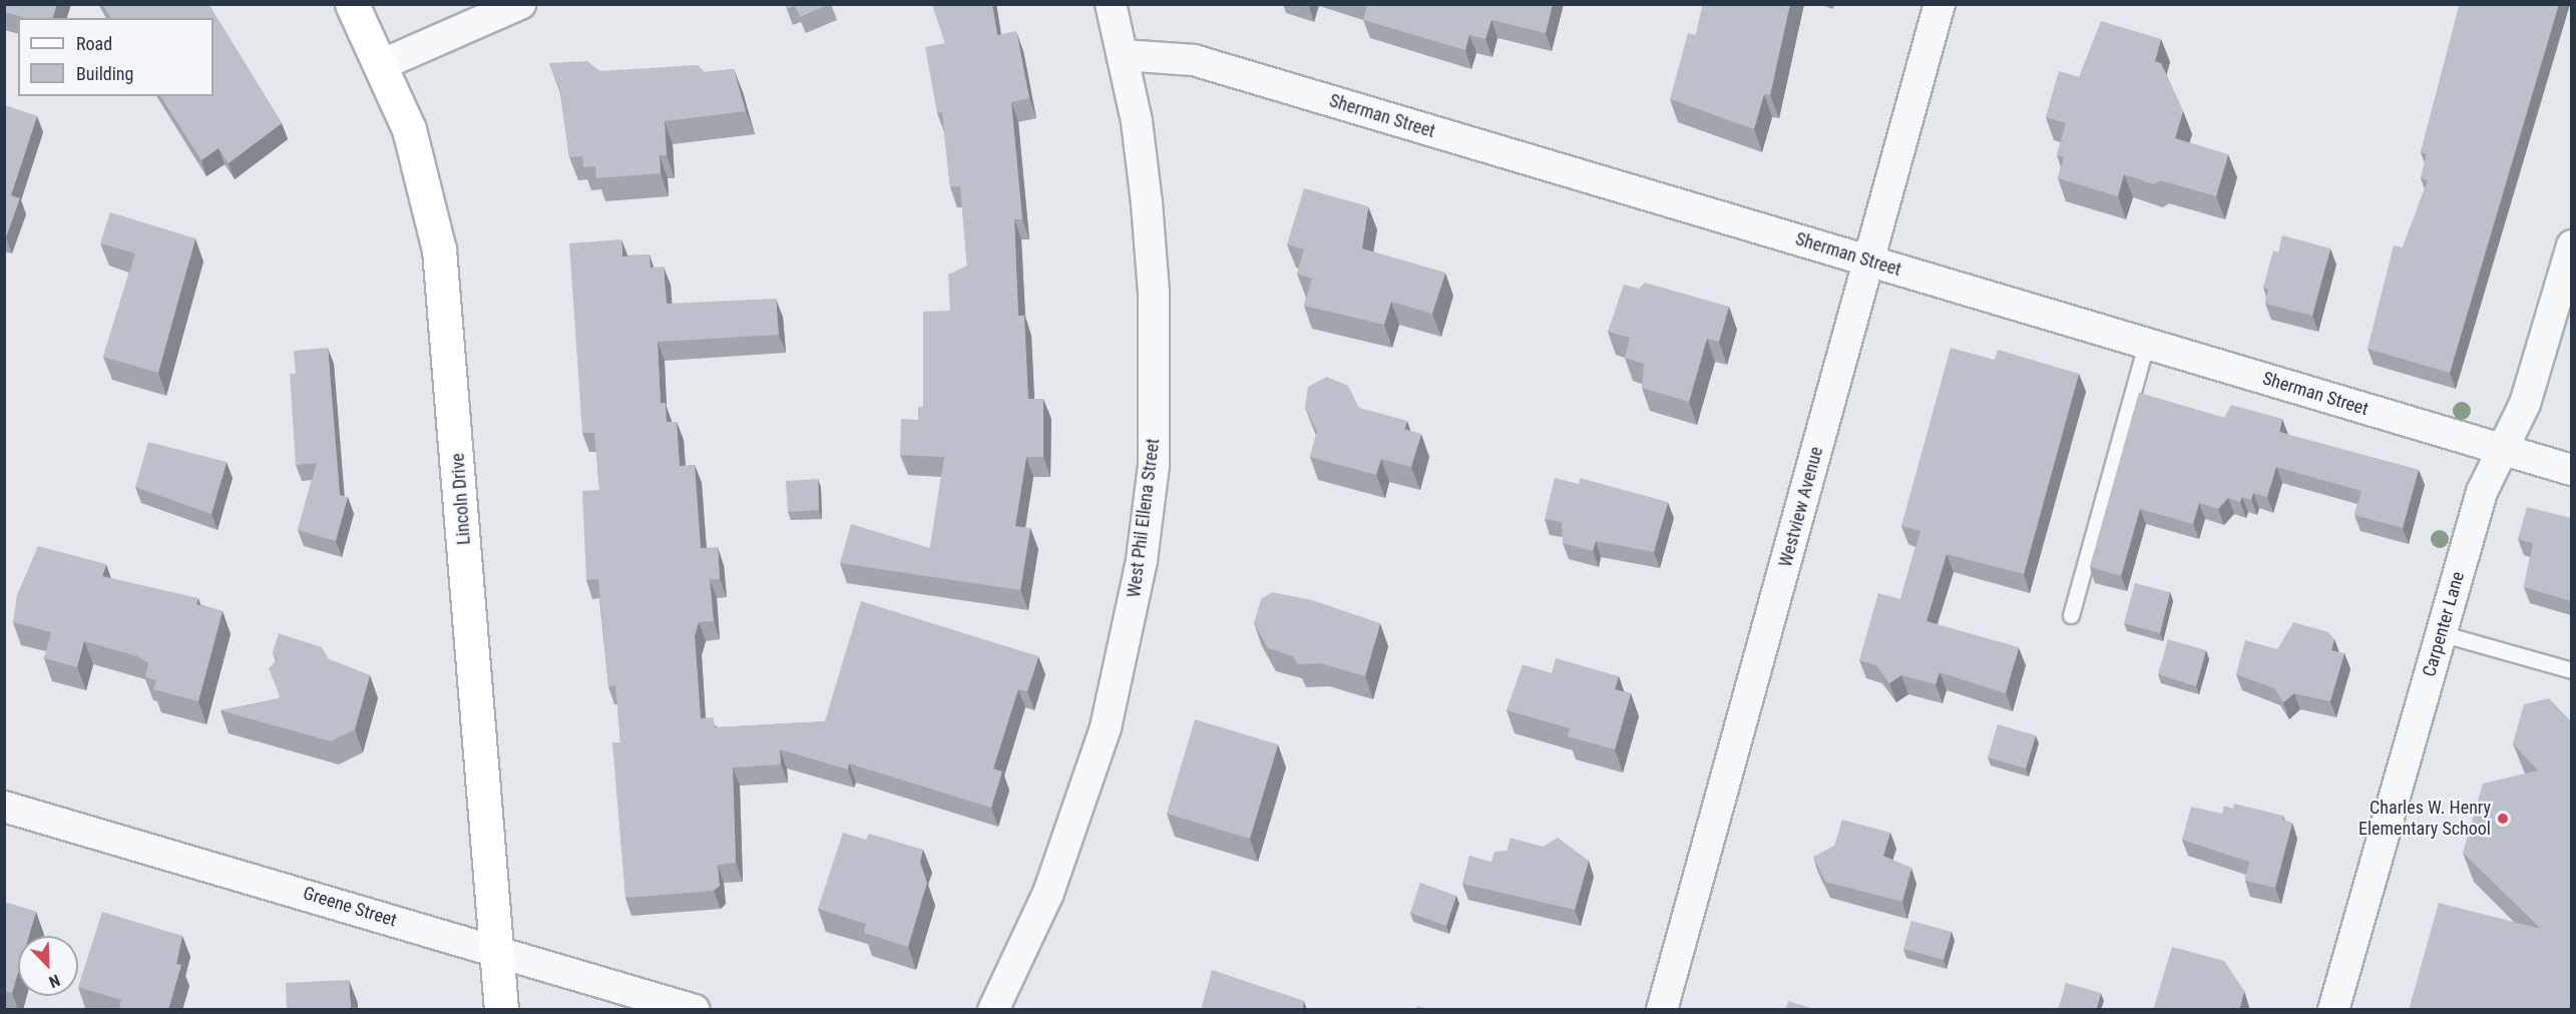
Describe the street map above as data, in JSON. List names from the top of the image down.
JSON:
{
  "streets": {
    "main road": ["Lincoln Drive"],
    "street": [
      "Sherman Street",
      "Westview Avenue",
      "West Phil Ellena Street",
      "Carpenter Lane",
      "Greene Street"
    ]
  },
  "crossings": [
    ["Sherman Street", "Westview Avenue"],
    ["Sherman Street", "West Phil Ellena Street"],
    ["Sherman Street", "Carpenter Lane"],
    ["Lincoln Drive", "Greene Street"]
  ],
  "places": ["Charles W. Henry Elementary School"],
  "legend": ["Road", "Building"],
  "north": "bottom right"
}
